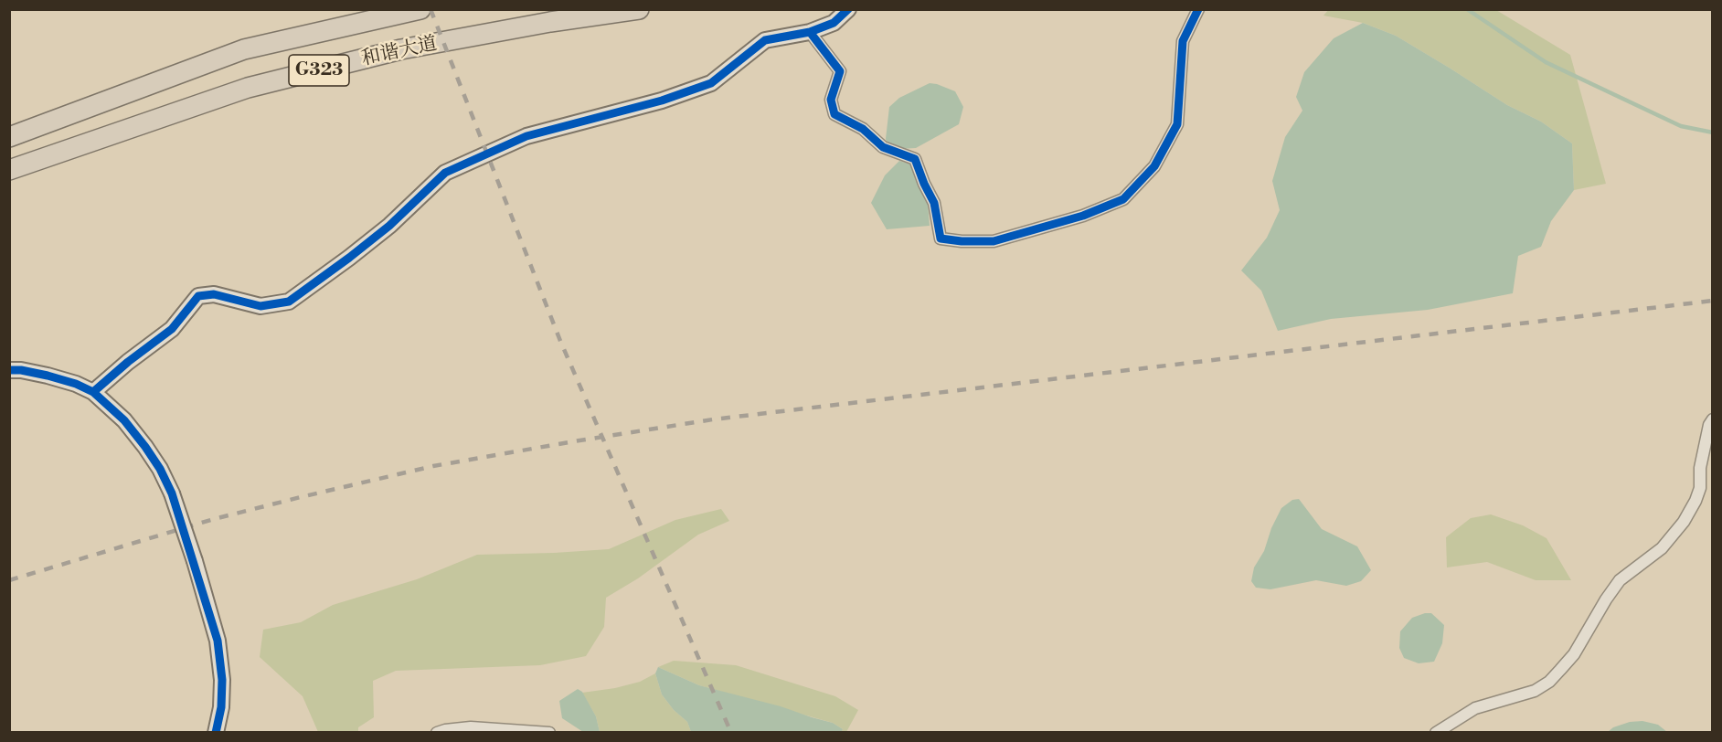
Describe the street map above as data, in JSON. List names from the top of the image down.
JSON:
{
  "streets": {
    "highway": ["和谐大道", "G323"]
  }
}
